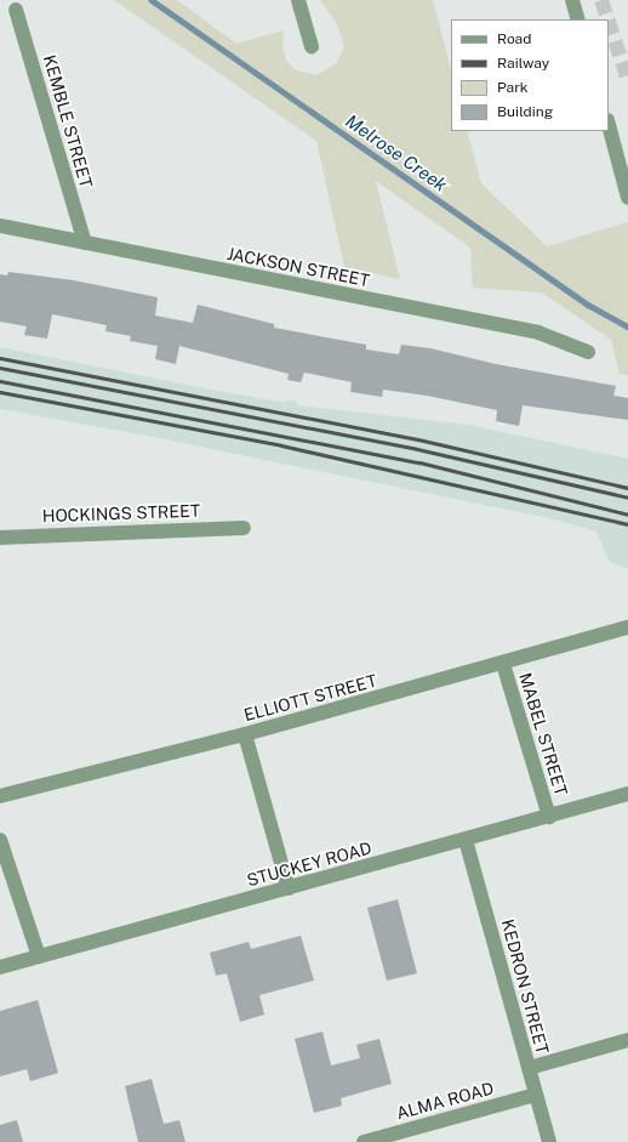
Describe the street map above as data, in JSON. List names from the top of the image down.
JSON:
{
  "streets": {
    "street": [
      "KEMBLE STREET",
      "JACKSON STREET",
      "HOCKINGS STREET",
      "ELLIOTT STREET",
      "MABEL STREET",
      "STUCKEY ROAD",
      "KEDRON STREET",
      "ALMA ROAD"
    ]
  },
  "crossings": [
    ["KEMBLE STREET", "JACKSON STREET"],
    ["ELLIOTT STREET", "MABEL STREET"],
    ["MABEL STREET", "STUCKEY ROAD"],
    ["STUCKEY ROAD", "KEDRON STREET"],
    ["KEDRON STREET", "ALMA ROAD"]
  ],
  "water": ["Melrose Creek"],
  "legend": [
    "Road",
    "Railway",
    "Park",
    "Building"
  ]
}
